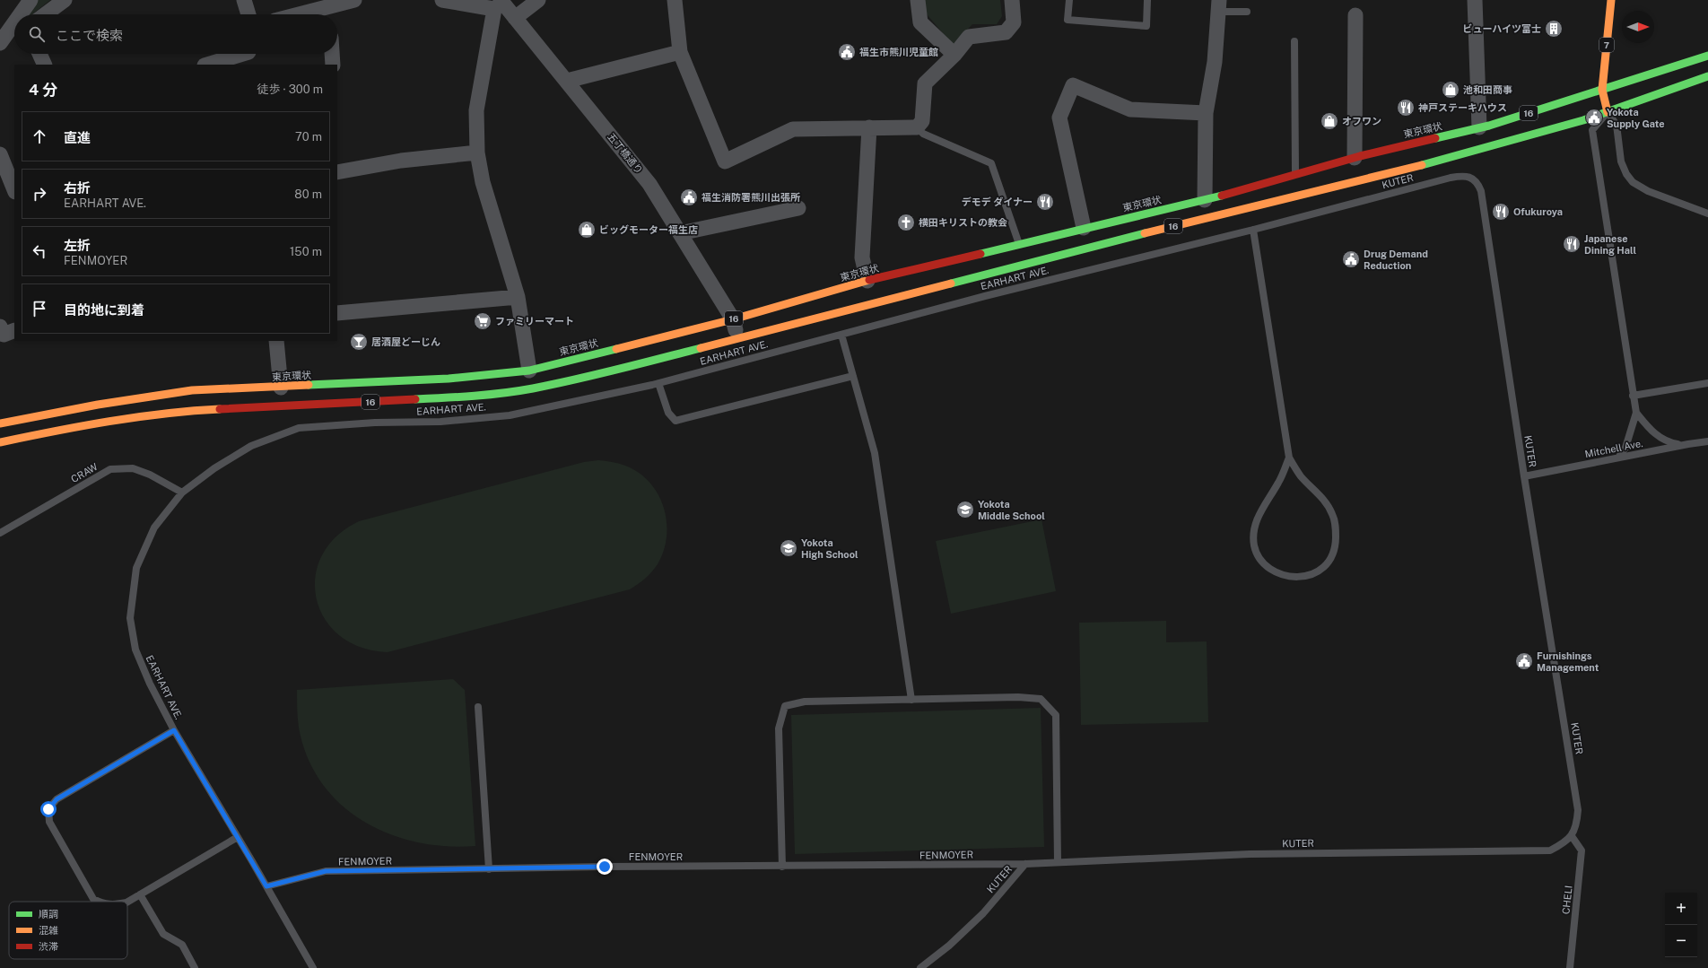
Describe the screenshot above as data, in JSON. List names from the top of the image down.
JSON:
{
  "streets": {
    "main road": ["7", "16", "東京環状"],
    "street": ["五丁橋通り"],
    "lane": [
      "KUTER",
      "EARHART AVE.",
      "Mitchell Ave.",
      "CRAW",
      "FENMOYER",
      "CHELI"
    ]
  },
  "crossings": [
    ["7", "16"],
    ["7", "東京環状"],
    ["16", "五丁橋通り"],
    ["東京環状", "五丁橋通り"],
    ["KUTER", "EARHART AVE."],
    ["KUTER", "Mitchell Ave."],
    ["KUTER", "FENMOYER"],
    ["KUTER", "CHELI"],
    ["EARHART AVE.", "CRAW"],
    ["EARHART AVE.", "FENMOYER"]
  ],
  "places": {
    "building": ["ビューハイツ富士"],
    "public building": [
      "福生市熊川児童館",
      "Yokota Supply Gate",
      "福生消防署熊川出張所",
      "Drug Demand Reduction",
      "Furnishings Management"
    ],
    "shop": ["池和田商事", "オフワン", "ビッグモーター福生店"],
    "restaurant": [
      "神戸ステーキハウス",
      "デモデ ダイナー",
      "Ofukuroya",
      "Japanese Dining Hall"
    ],
    "church": ["横田キリストの教会"],
    "supermarket": ["ファミリーマート"],
    "bar": ["居酒屋どーじん"],
    "school or university": ["Yokota Middle School", "Yokota High School"]
  },
  "legend": ["順調", "混雑", "渋滞"],
  "north": "right",
  "page": {
    "search": "ここで検索",
    "heading": ["4 分", "徒歩 · 300 m"],
    "list": [
      ["直進", "70 m"],
      ["右折", "EARHART AVE.", "80 m"],
      ["左折", "FENMOYER", "150 m"],
      "目的地に到着"
    ],
    "map_buttons": ["+", "−"]
  }
}
